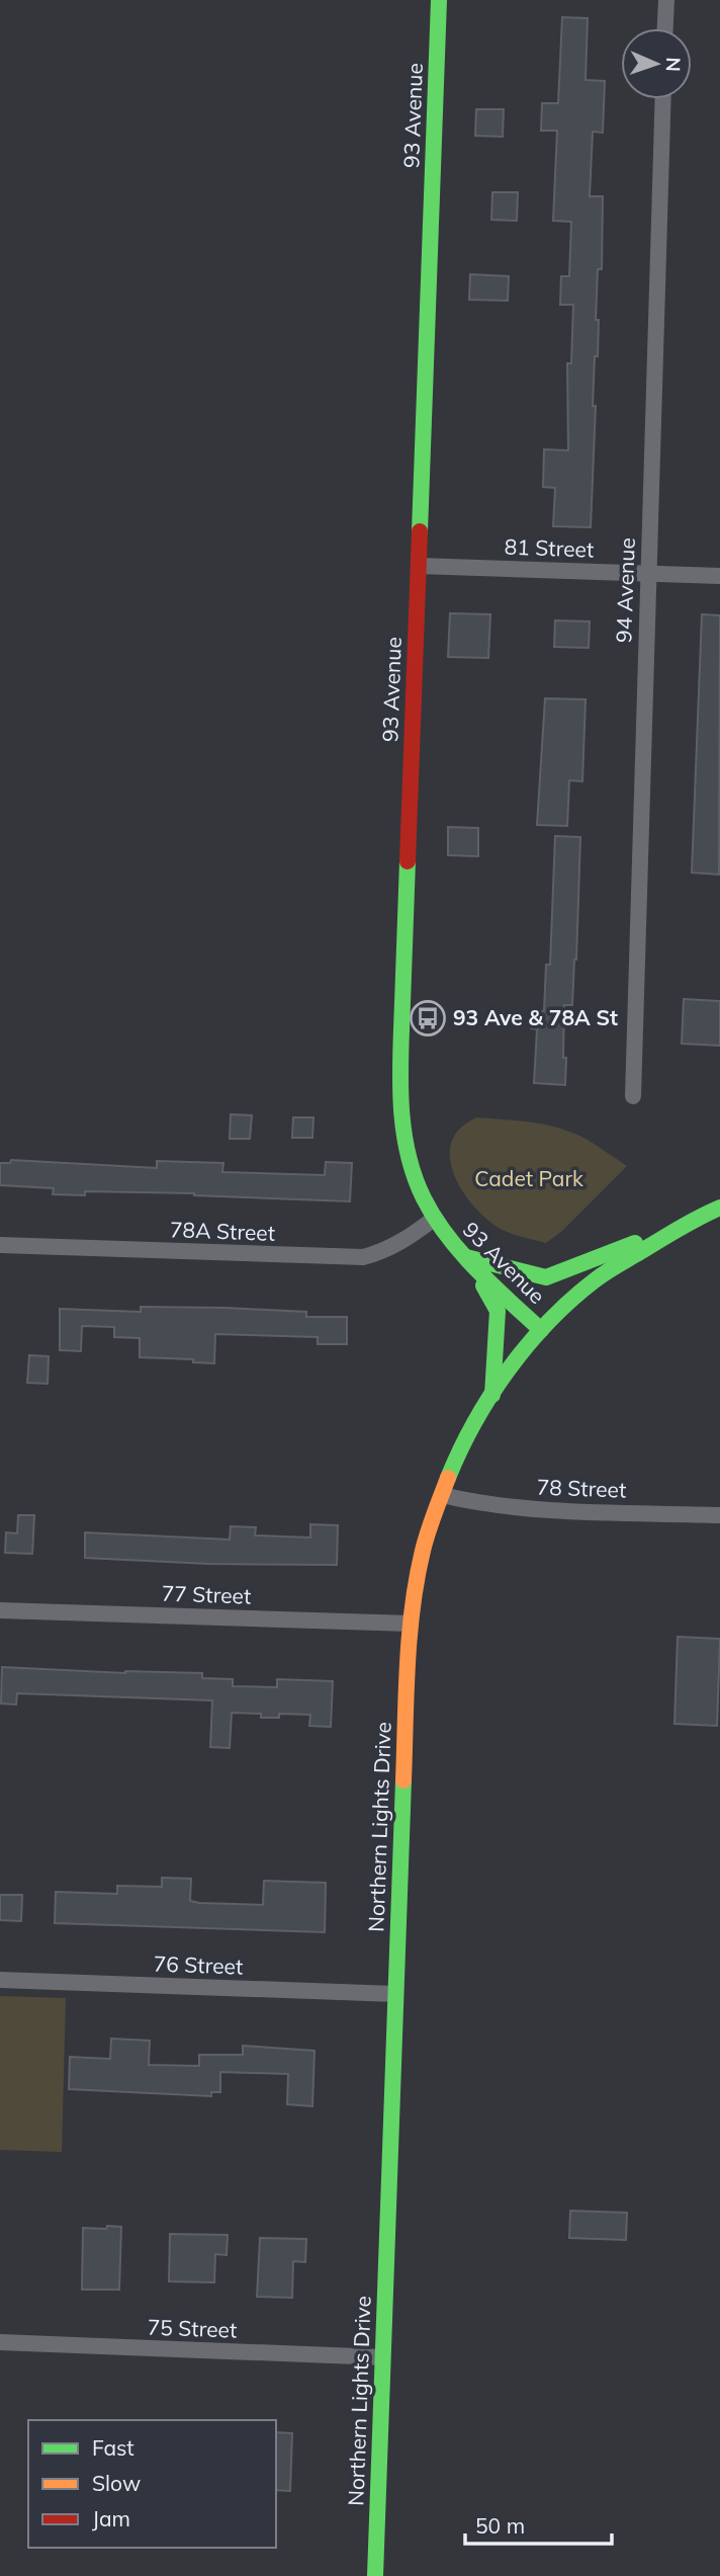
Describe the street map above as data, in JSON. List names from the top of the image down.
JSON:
{
  "streets": {
    "main road": ["93 Avenue", "Northern Lights Drive"],
    "street": [
      "81 Street",
      "94 Avenue",
      "78A Street",
      "78 Street",
      "77 Street",
      "76 Street",
      "75 Street"
    ]
  },
  "crossings": [
    ["93 Avenue", "81 Street"],
    ["93 Avenue", "78A Street"],
    ["93 Avenue", "Northern Lights Drive"],
    ["81 Street", "94 Avenue"],
    ["78 Street", "Northern Lights Drive"],
    ["77 Street", "Northern Lights Drive"],
    ["Northern Lights Drive", "76 Street"],
    ["Northern Lights Drive", "75 Street"]
  ],
  "parks": ["Cadet Park"],
  "places": {
    "bus stop": ["93 Ave & 78A St"]
  },
  "legend": ["Fast", "Slow", "Jam"],
  "scale_bar": "50 m",
  "north": "right"
}
